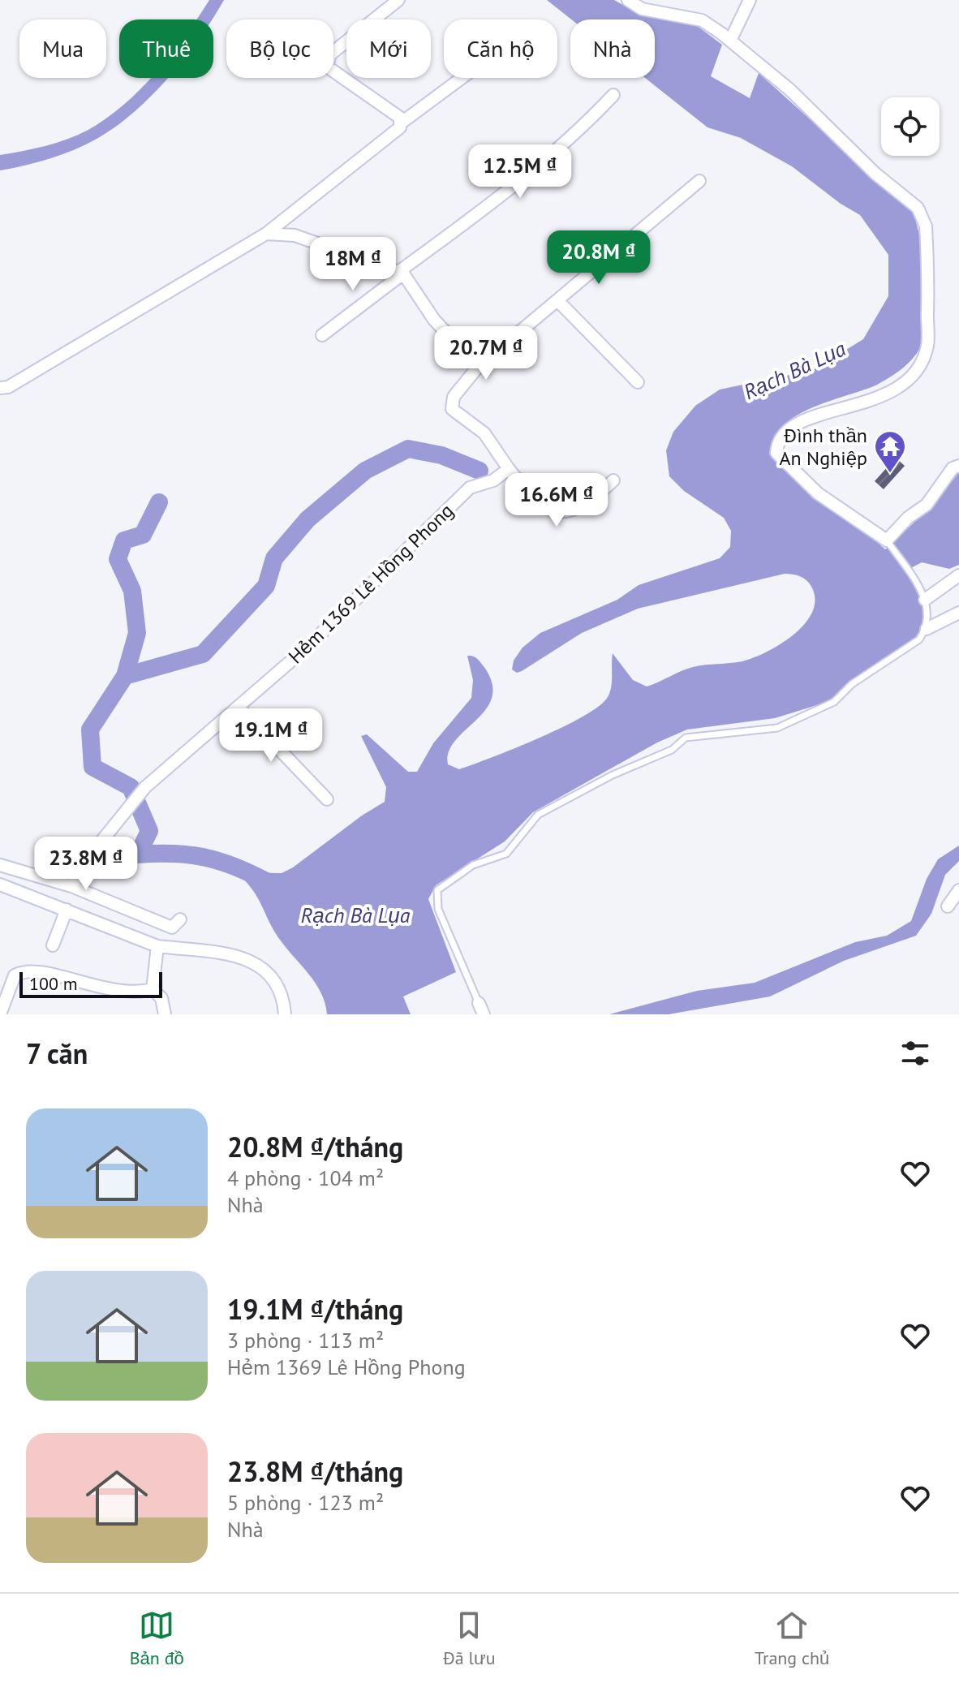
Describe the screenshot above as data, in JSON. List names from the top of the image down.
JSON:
{
  "streets": {
    "street": ["Hẻm 1369 Lê Hồng Phong"]
  },
  "water": ["Rạch Bà Lụa"],
  "places": {
    "temple": ["Đình thần An Nghiệp"]
  },
  "scale_bar": "100 m",
  "page": {
    "chip": [
      "Mua",
      "Thuê",
      "Bộ lọc",
      "Mới",
      "Căn hộ",
      "Nhà"
    ],
    "price": [
      "12.5M ₫",
      "20.8M ₫",
      "18M ₫",
      "20.7M ₫",
      "16.6M ₫",
      "19.1M ₫",
      "23.8M ₫"
    ],
    "scale": "100 m",
    "heading": "7 căn",
    "list": [
      {
        "name": "20.8M ₫/tháng",
        "note": "4 phòng · 104 m² · Nhà"
      },
      {
        "name": "19.1M ₫/tháng",
        "note": "3 phòng · 113 m² · Hẻm 1369 Lê Hồng Phong"
      },
      {
        "name": "23.8M ₫/tháng",
        "note": "5 phòng · 123 m² · Nhà"
      }
    ],
    "tabs": ["Bản đồ", "Đã lưu", "Trang chủ"]
  }
}
